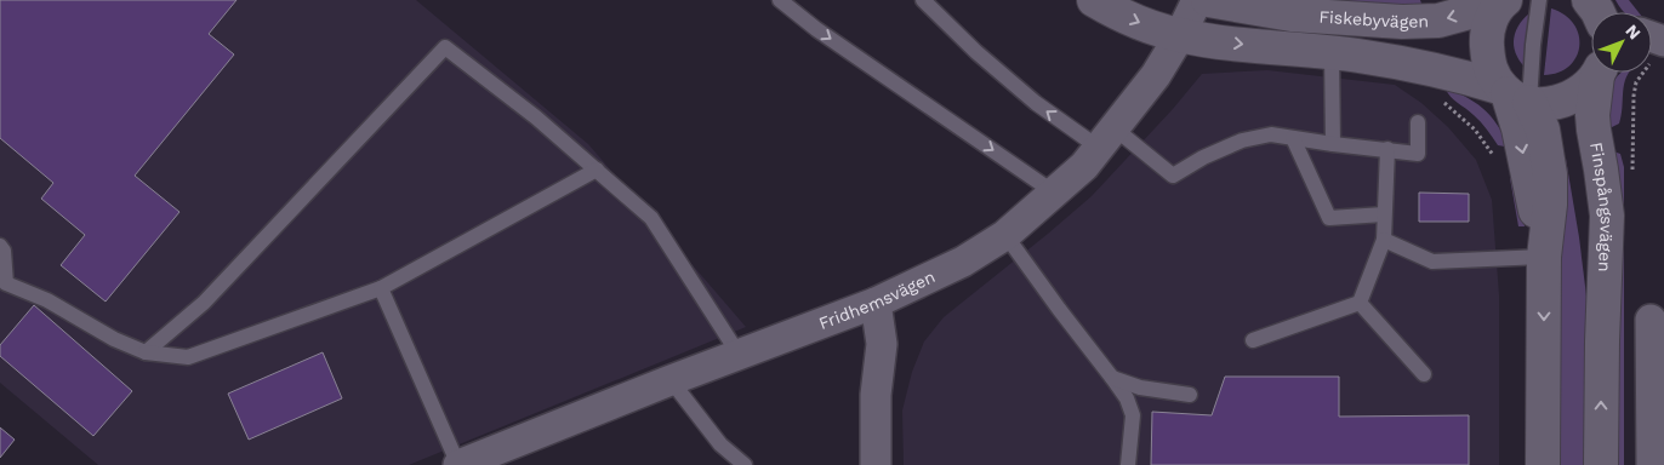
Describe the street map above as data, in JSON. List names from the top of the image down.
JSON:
{
  "streets": {
    "main road": ["Fiskebyvägen", "Finspångsvägen"],
    "street": ["Fridhemsvägen"]
  },
  "crossings": [
    ["Fiskebyvägen", "Finspångsvägen"],
    ["Fiskebyvägen", "Fridhemsvägen"]
  ],
  "north": "top right"
}
